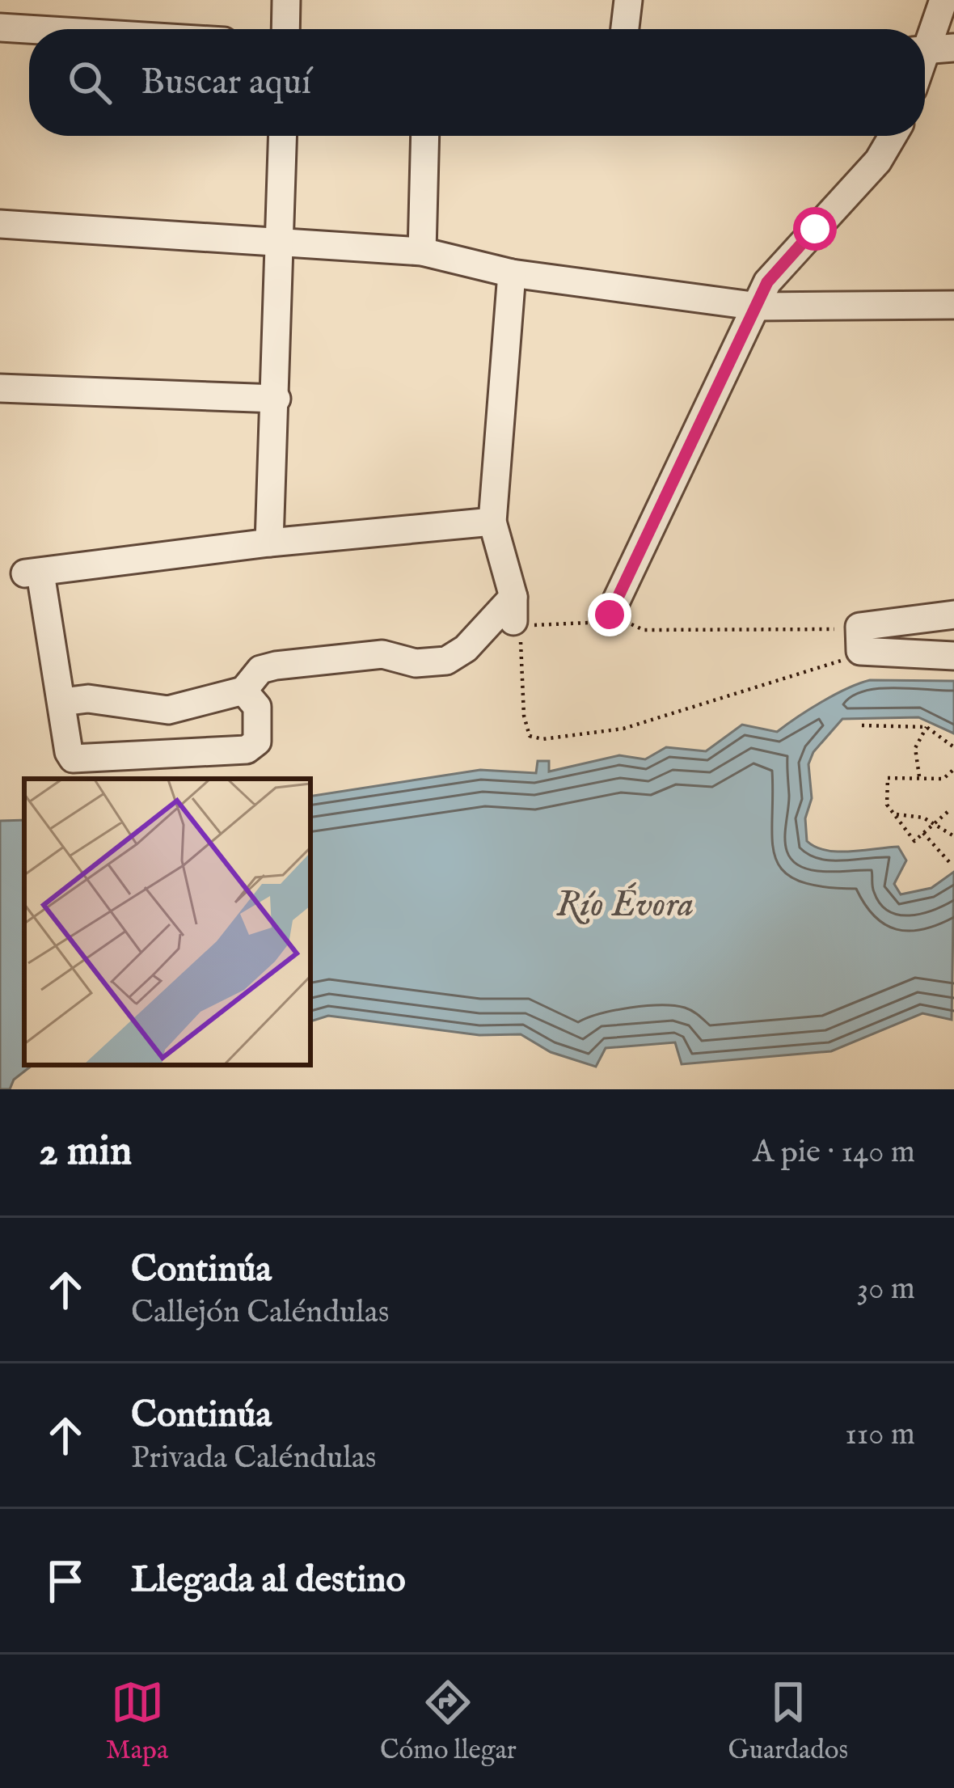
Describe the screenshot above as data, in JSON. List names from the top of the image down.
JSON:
{
  "water": ["Río Évora"],
  "page": {
    "search": "Buscar aquí",
    "heading": ["2 min", "A pie · 140 m"],
    "list": [
      ["Continúa", "Callejón Caléndulas", "30 m"],
      ["Continúa", "Privada Caléndulas", "110 m"],
      "Llegada al destino"
    ],
    "nav": ["Mapa", "Cómo llegar", "Guardados"]
  }
}
